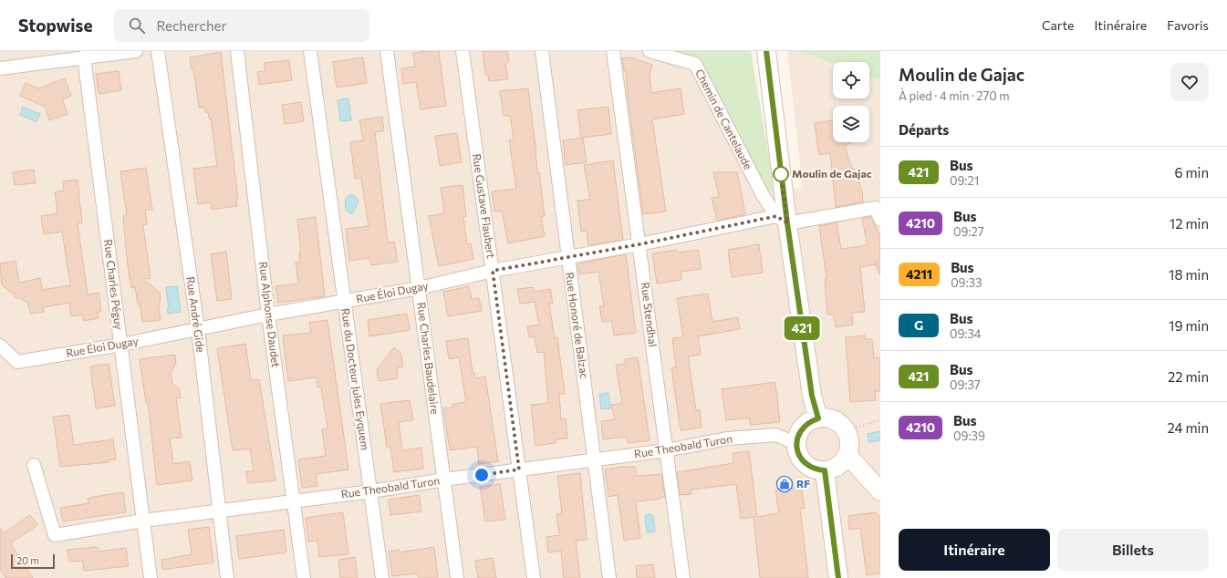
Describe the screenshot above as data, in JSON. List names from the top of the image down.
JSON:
{
  "streets": {
    "street": [
      "Chemin de Cantelaude",
      "Rue Gustave Flaubert",
      "Rue Charles Péguy",
      "Rue Éloi Dugay",
      "Rue André Gide",
      "Rue Alphonse Daudet",
      "Rue Stendhal",
      "Rue Honoré de Balzac",
      "Rue Charles Baudelaire",
      "Rue du Docteur Jules Eyquem",
      "Rue Theobald Turon"
    ]
  },
  "crossings": [
    ["Chemin de Cantelaude", "Rue Éloi Dugay"],
    ["Rue Gustave Flaubert", "Rue Éloi Dugay"],
    ["Rue Gustave Flaubert", "Rue Theobald Turon"],
    ["Rue Charles Péguy", "Rue Éloi Dugay"],
    ["Rue Charles Péguy", "Rue Theobald Turon"],
    ["Rue Éloi Dugay", "Rue André Gide"],
    ["Rue Éloi Dugay", "Rue Alphonse Daudet"],
    ["Rue Éloi Dugay", "Rue Stendhal"],
    ["Rue Éloi Dugay", "Rue Honoré de Balzac"],
    ["Rue Éloi Dugay", "Rue Charles Baudelaire"],
    ["Rue Éloi Dugay", "Rue du Docteur Jules Eyquem"],
    ["Rue André Gide", "Rue Theobald Turon"],
    ["Rue Alphonse Daudet", "Rue Theobald Turon"],
    ["Rue Stendhal", "Rue Theobald Turon"],
    ["Rue Honoré de Balzac", "Rue Theobald Turon"],
    ["Rue Charles Baudelaire", "Rue Theobald Turon"],
    ["Rue du Docteur Jules Eyquem", "Rue Theobald Turon"]
  ],
  "places": {
    "other": ["Moulin de Gajac"],
    "shop": ["RF"]
  },
  "lines": ["bus line 421"],
  "scale_bar": "20 m",
  "page": {
    "header": "Stopwise",
    "search": "Rechercher",
    "nav": ["Carte", "Itinéraire", "Favoris"],
    "on_map": "421",
    "heading": [
      ["Moulin de Gajac", "À pied · 4 min · 270 m"],
      "Départs"
    ],
    "list": [
      {
        "mark": "421",
        "name": "Bus",
        "note": "09:21",
        "value": "6 min"
      },
      {
        "mark": "4210",
        "name": "Bus",
        "note": "09:27",
        "value": "12 min"
      },
      {
        "mark": "4211",
        "name": "Bus",
        "note": "09:33",
        "value": "18 min"
      },
      {
        "mark": "G",
        "name": "Bus",
        "note": "09:34",
        "value": "19 min"
      },
      {
        "mark": "421",
        "name": "Bus",
        "note": "09:37",
        "value": "22 min"
      },
      {
        "mark": "4210",
        "name": "Bus",
        "note": "09:39",
        "value": "24 min"
      }
    ],
    "buttons": ["Itinéraire", "Billets"],
    "scale": "20 m"
  }
}
